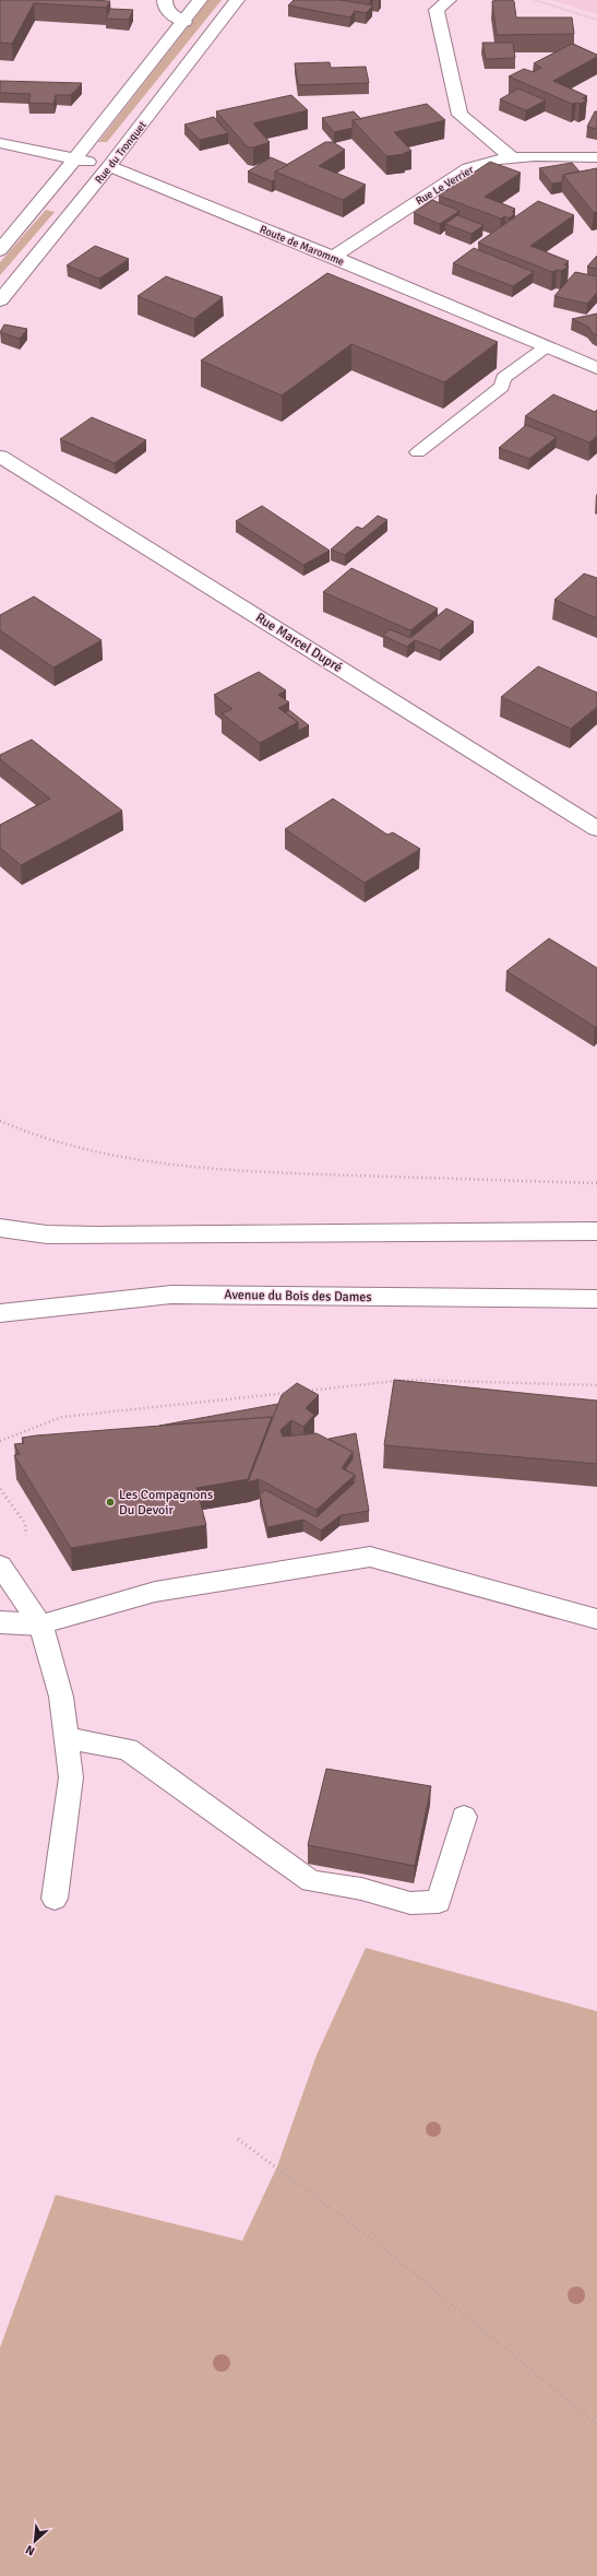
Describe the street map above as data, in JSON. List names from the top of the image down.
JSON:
{
  "streets": {
    "main road": [
      "Rue du Tronquet",
      "Rue Le Verrier",
      "Route de Maromme",
      "Rue Marcel Dupré",
      "Avenue du Bois des Dames"
    ]
  },
  "crossings": [
    ["Rue du Tronquet", "Route de Maromme"],
    ["Rue Le Verrier", "Route de Maromme"]
  ],
  "places": ["Les Compagnons Du Devoir"],
  "north": "bottom left"
}
